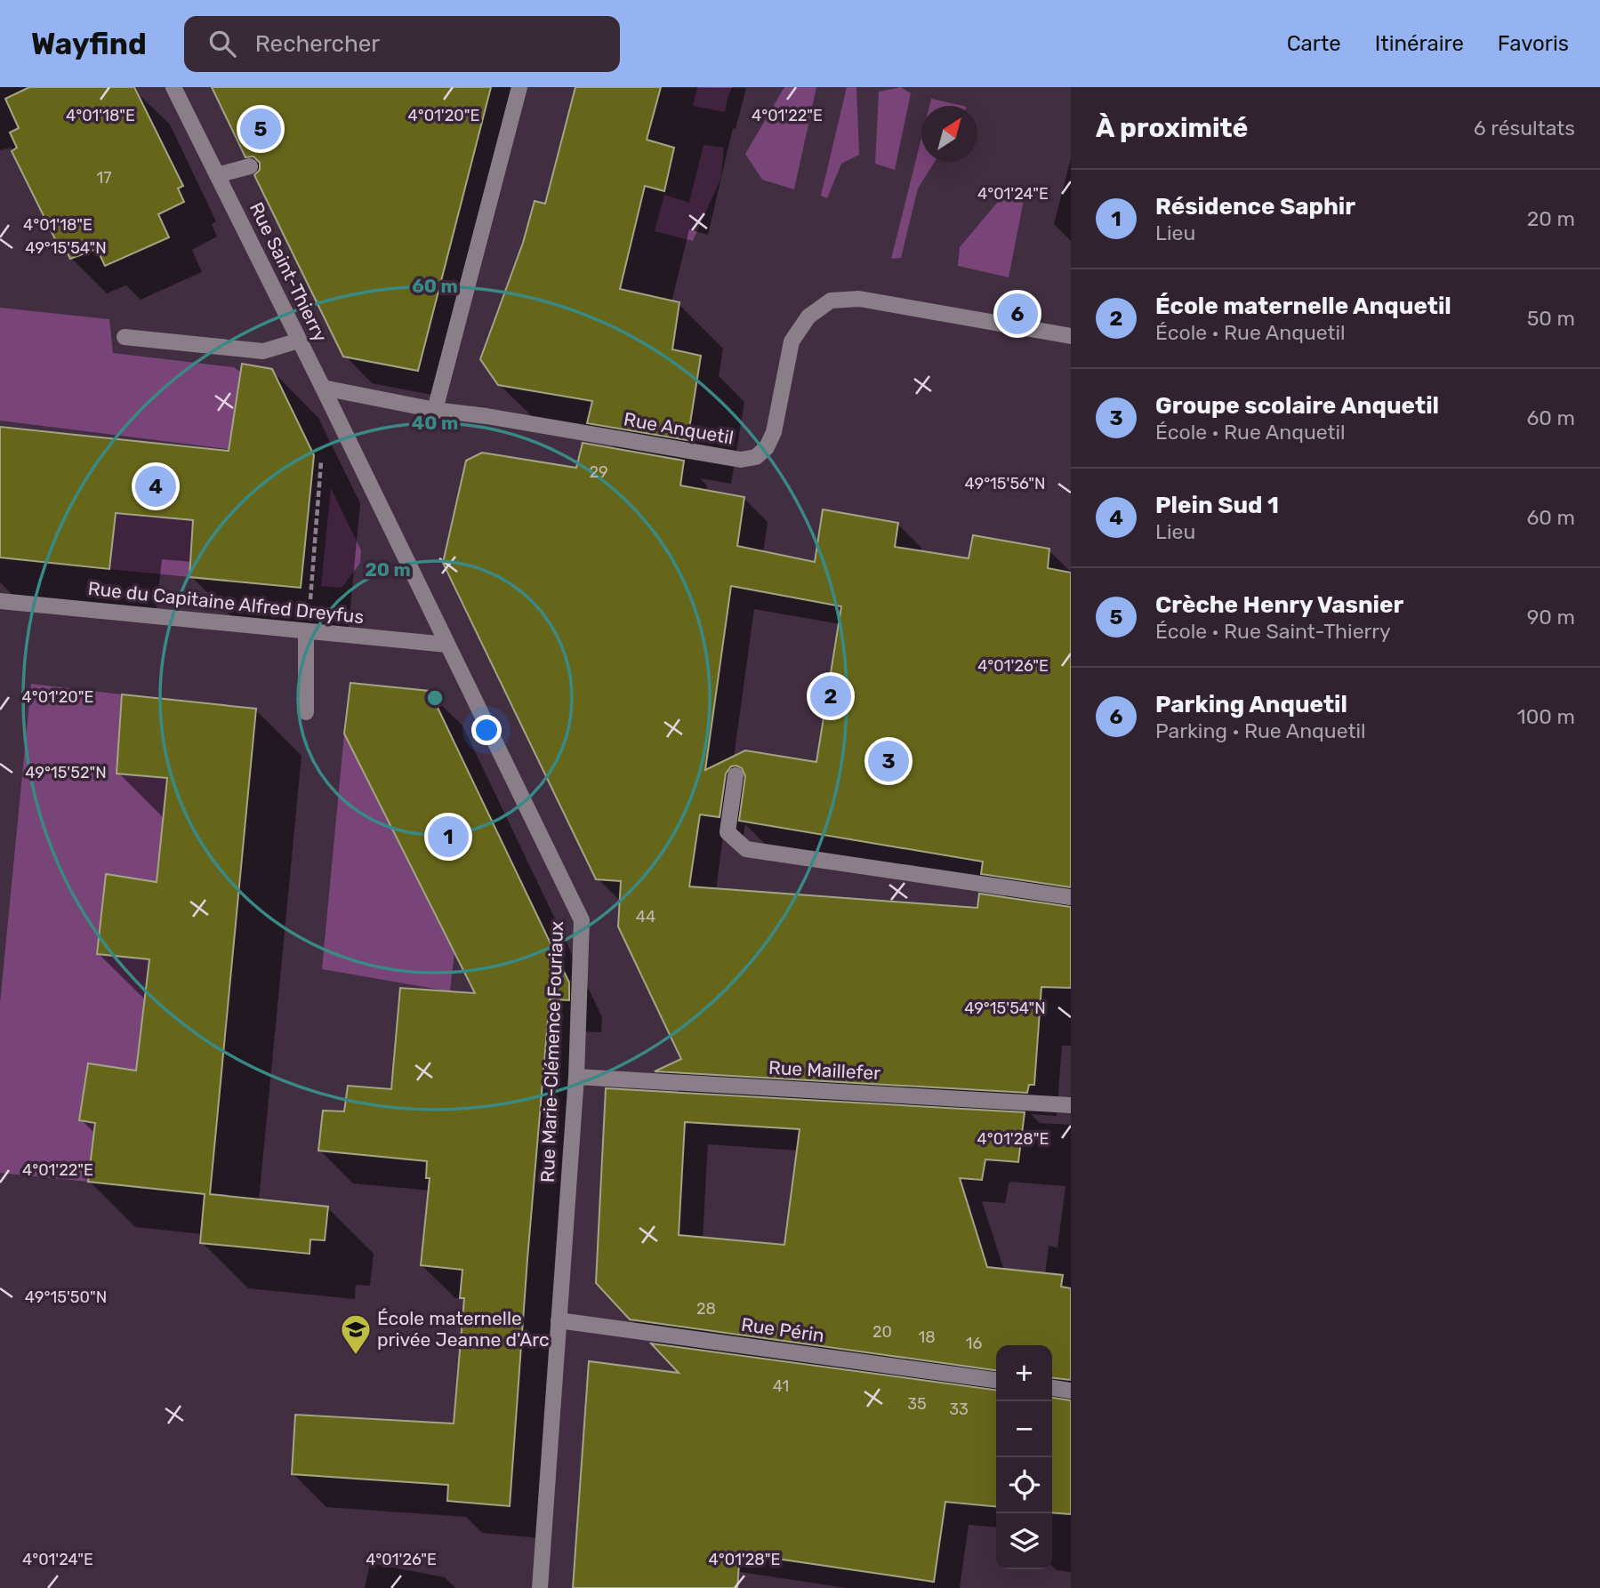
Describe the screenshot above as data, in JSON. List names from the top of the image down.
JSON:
{
  "streets": {
    "street": [
      "Rue Saint-Thierry",
      "Rue Anquetil",
      "Rue du Capitaine Alfred Dreyfus",
      "Rue Marie-Clémence Fouriaux",
      "Rue Maillefer",
      "Rue Périn"
    ]
  },
  "crossings": [
    ["Rue Saint-Thierry", "Rue Anquetil"],
    ["Rue Saint-Thierry", "Rue Marie-Clémence Fouriaux"],
    ["Rue Anquetil", "Rue Marie-Clémence Fouriaux"],
    ["Rue du Capitaine Alfred Dreyfus", "Rue Marie-Clémence Fouriaux"],
    ["Rue Marie-Clémence Fouriaux", "Rue Maillefer"],
    ["Rue Marie-Clémence Fouriaux", "Rue Périn"]
  ],
  "places": {
    "school or university": ["École maternelle privée Jeanne d'Arc"]
  },
  "house_numbers": [
    "17",
    "29",
    "44",
    "28",
    "20",
    "18",
    "16",
    "41",
    "35",
    "33"
  ],
  "north": "top right",
  "page": {
    "header": "Wayfind",
    "search": "Rechercher",
    "nav": ["Carte", "Itinéraire", "Favoris"],
    "heading": ["À proximité", "6 résultats"],
    "pins": [
      "5",
      "6",
      "4",
      "2",
      "3",
      "1"
    ],
    "list": [
      {
        "mark": "1",
        "name": "Résidence Saphir",
        "note": "Lieu",
        "value": "20 m"
      },
      {
        "mark": "2",
        "name": "École maternelle Anquetil",
        "note": "École · Rue Anquetil",
        "value": "50 m"
      },
      {
        "mark": "3",
        "name": "Groupe scolaire Anquetil",
        "note": "École · Rue Anquetil",
        "value": "60 m"
      },
      {
        "mark": "4",
        "name": "Plein Sud 1",
        "note": "Lieu",
        "value": "60 m"
      },
      {
        "mark": "5",
        "name": "Crèche Henry Vasnier",
        "note": "École · Rue Saint-Thierry",
        "value": "90 m"
      },
      {
        "mark": "6",
        "name": "Parking Anquetil",
        "note": "Parking · Rue Anquetil",
        "value": "100 m"
      }
    ],
    "map_buttons": ["+", "−"]
  },
  "coordinates": [
    "4°01'18\"E",
    "4°01'20\"E",
    "4°01'22\"E",
    "4°01'24\"E",
    "49°15'54\"N",
    "49°15'56\"N",
    "4°01'26\"E",
    "49°15'52\"N",
    "4°01'28\"E",
    "49°15'50\"N"
  ],
  "rings": ["60 m", "40 m", "20 m"]
}
